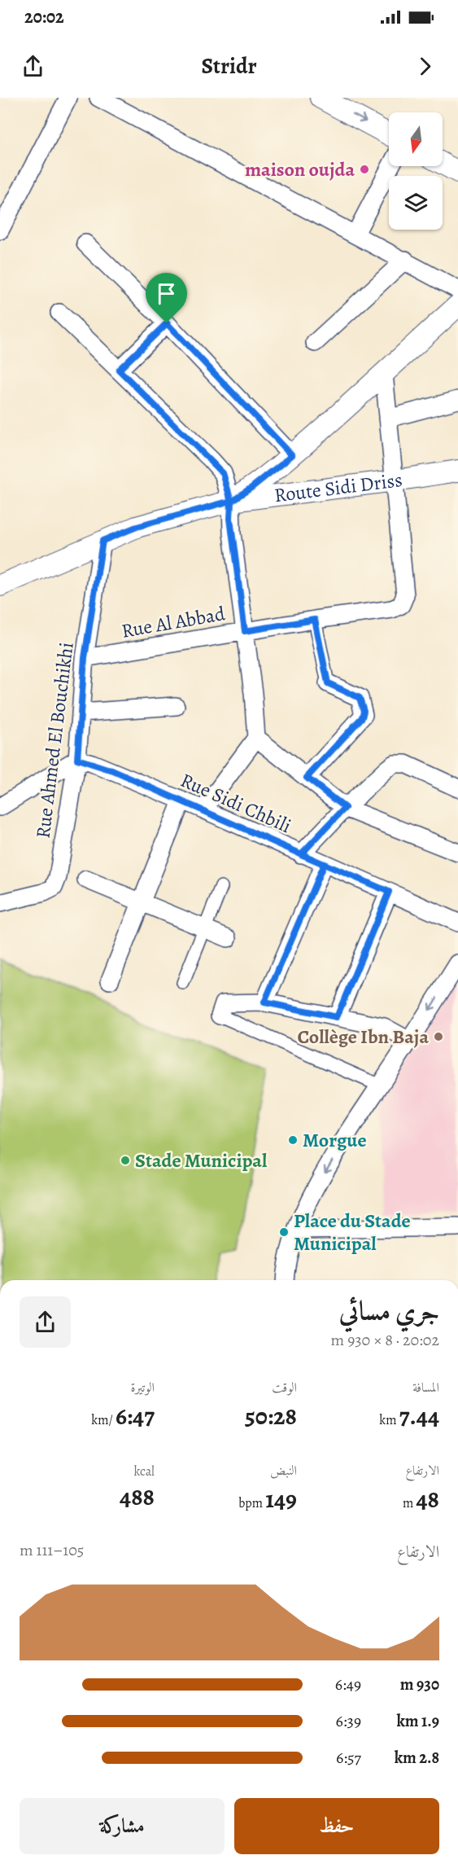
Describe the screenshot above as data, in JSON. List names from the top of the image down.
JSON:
{
  "streets": {
    "street": [
      "Route Sidi Driss",
      "Rue Al Abbad",
      "Rue Ahmed El Bouchikhi",
      "Rue Sidi Chbili"
    ]
  },
  "crossings": [
    ["Route Sidi Driss", "Rue Al Abbad"],
    ["Route Sidi Driss", "Rue Ahmed El Bouchikhi"],
    ["Rue Al Abbad", "Rue Ahmed El Bouchikhi"],
    ["Rue Ahmed El Bouchikhi", "Rue Sidi Chbili"]
  ],
  "places": [
    "maison oujda",
    "Collège Ibn Baja",
    "Morgue",
    "Stade Municipal",
    "Place du Stade Municipal"
  ],
  "north": "bottom",
  "page": {
    "status": "20:02",
    "header": "Stridr",
    "heading": ["جري مسائي", "20:02 · 8 × 930 m"],
    "stats": [
      ["المسافة", "7.44 km"],
      ["الوقت", "50:28"],
      ["الوتيرة", "6:47 /km"],
      ["الارتفاع", "48 m"],
      ["النبض", "149 bpm"],
      ["kcal", "488"]
    ],
    "chart": ["الارتفاع", "105–111 m"],
    "list": [
      {
        "name": "930 m",
        "note": "6:49"
      },
      {
        "name": "1.9 km",
        "note": "6:39"
      },
      {
        "name": "2.8 km",
        "note": "6:57"
      }
    ],
    "buttons": ["حفظ", "مشاركة"]
  }
}
